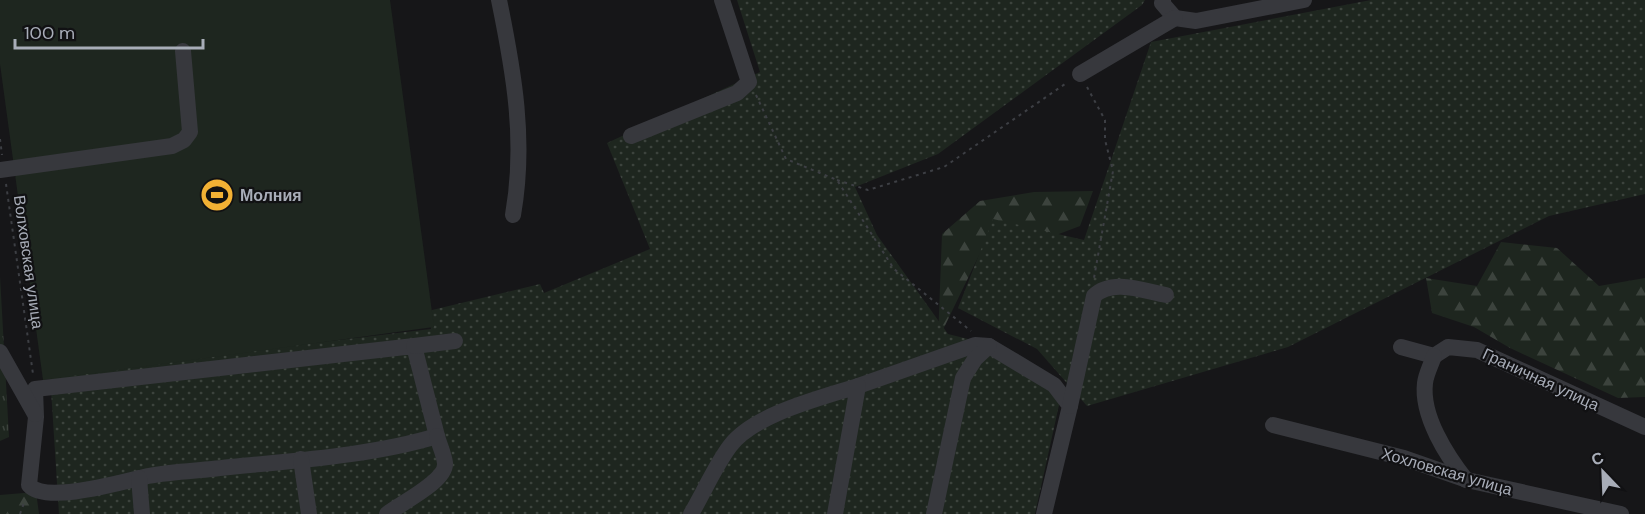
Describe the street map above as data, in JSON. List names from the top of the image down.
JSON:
{
  "streets": {
    "street": ["Граничная улица", "Хохловская улица"],
    "path": ["Волховская улица"]
  },
  "places": {
    "sports": ["Молния"]
  },
  "scale_bar": "100 m",
  "north": "top left"
}
